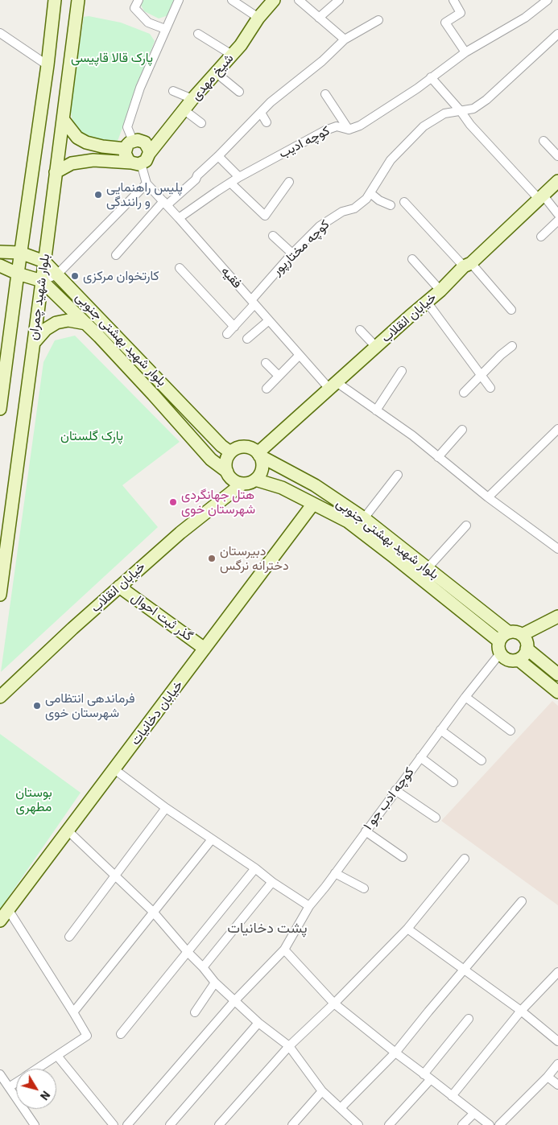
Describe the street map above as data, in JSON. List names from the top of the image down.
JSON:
{
  "streets": {
    "main road": [
      "شیخ مهدی",
      "بلوار شهید چمران",
      "خیابان انقلاب",
      "بلوار شهید بهشتی جنوبی",
      "گذر ثبت احوال",
      "خیابان دخانیات"
    ],
    "street": [
      "کوچه ادیب",
      "کوچه مختارپور",
      "فقیه",
      "کوچه ادب جو ۱"
    ]
  },
  "crossings": [
    ["شیخ مهدی", "فقیه"],
    ["کوچه ادیب", "فقیه"],
    ["کوچه مختارپور", "فقیه"],
    ["فقیه", "خیابان انقلاب"],
    ["بلوار شهید چمران", "بلوار شهید بهشتی جنوبی"],
    ["خیابان انقلاب", "بلوار شهید بهشتی جنوبی"],
    ["خیابان انقلاب", "گذر ثبت احوال"],
    ["بلوار شهید بهشتی جنوبی", "خیابان دخانیات"],
    ["بلوار شهید بهشتی جنوبی", "کوچه ادب جو ۱"],
    ["گذر ثبت احوال", "خیابان دخانیات"]
  ],
  "districts": ["پشت دخانیات"],
  "parks": ["پارک قالا قاپیسی", "پارک گلستان", "بوستان مطهری"],
  "places": [
    "پلیس راهنمایی و رانندگی",
    "کارتخوان مرکزی",
    "هتل جهانگردی شهرستان خوی",
    "دبیرستان دخترانه نرگس",
    "فرماندهی انتظامی شهرستان خوی"
  ],
  "north": "bottom right"
}
